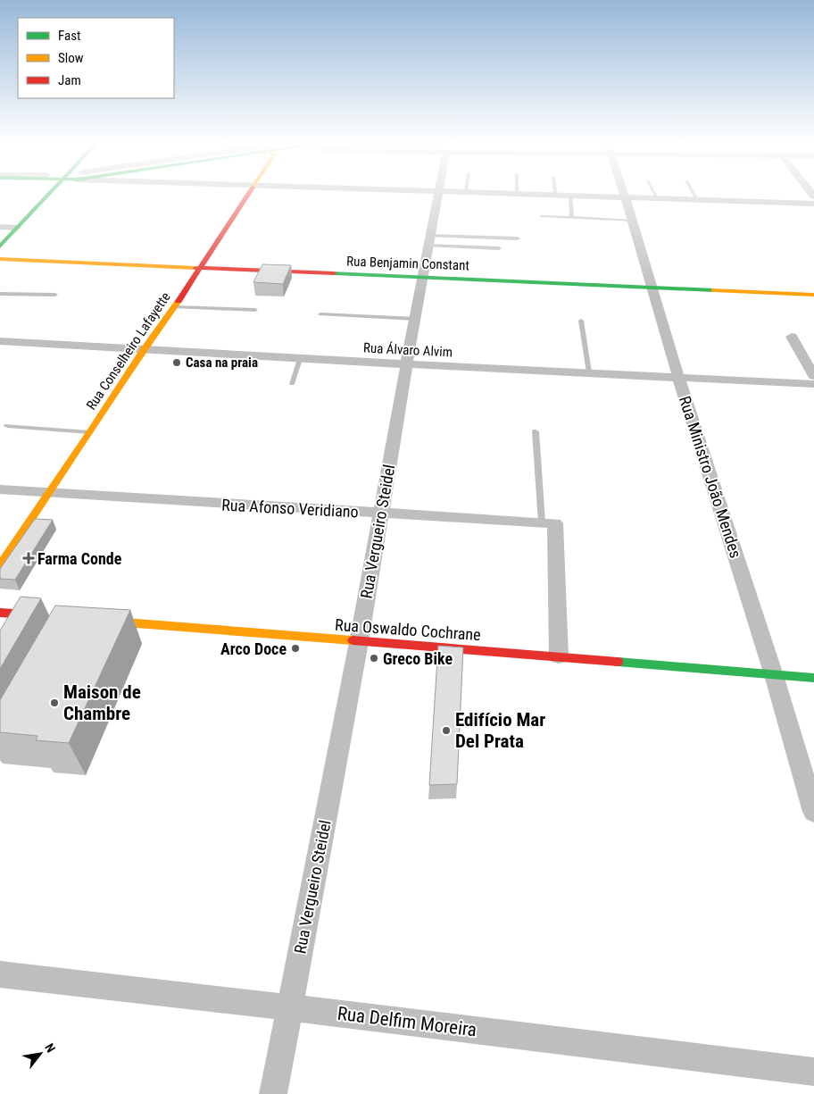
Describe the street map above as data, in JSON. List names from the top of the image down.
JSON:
{
  "streets": {
    "main road": ["Rua Benjamin Constant", "Rua Conselheiro Lafayette", "Rua Oswaldo Cochrane"],
    "street": [
      "Rua Álvaro Alvim",
      "Rua Ministro João Mendes",
      "Rua Afonso Veridiano",
      "Rua Vergueiro Steidel",
      "Rua Delfim Moreira"
    ]
  },
  "crossings": [
    ["Rua Benjamin Constant", "Rua Conselheiro Lafayette"],
    ["Rua Benjamin Constant", "Rua Ministro João Mendes"],
    ["Rua Benjamin Constant", "Rua Vergueiro Steidel"],
    ["Rua Álvaro Alvim", "Rua Conselheiro Lafayette"],
    ["Rua Álvaro Alvim", "Rua Ministro João Mendes"],
    ["Rua Álvaro Alvim", "Rua Vergueiro Steidel"],
    ["Rua Conselheiro Lafayette", "Rua Afonso Veridiano"],
    ["Rua Ministro João Mendes", "Rua Oswaldo Cochrane"],
    ["Rua Afonso Veridiano", "Rua Vergueiro Steidel"],
    ["Rua Vergueiro Steidel", "Rua Oswaldo Cochrane"],
    ["Rua Vergueiro Steidel", "Rua Delfim Moreira"]
  ],
  "places": {
    "other": [
      "Casa na praia",
      "Arco Doce",
      "Greco Bike",
      "Maison de Chambre",
      "Edifício Mar Del Prata"
    ],
    "health": ["Farma Conde"]
  },
  "legend": ["Fast", "Slow", "Jam"],
  "north": "top right"
}
